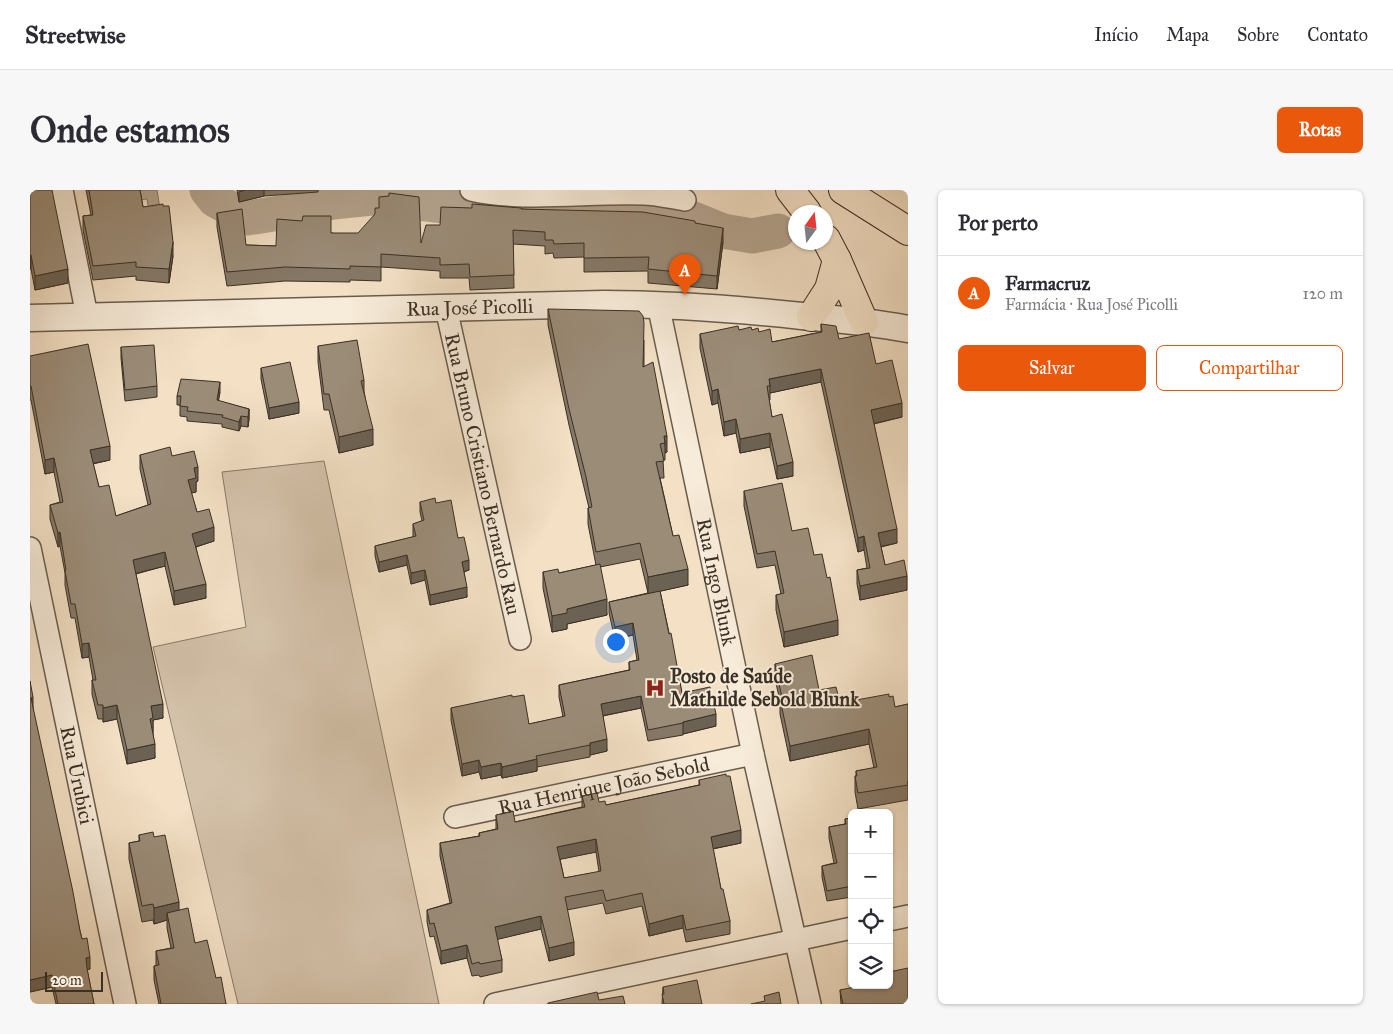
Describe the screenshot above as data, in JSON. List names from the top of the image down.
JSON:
{
  "streets": {
    "street": [
      "Rua José Picolli",
      "Rua Bruno Cristiano Bernardo Rau",
      "Rua Ingo Blunk",
      "Rua Urubici",
      "Rua Henrique João Sebold"
    ]
  },
  "crossings": [
    ["Rua José Picolli", "Rua Bruno Cristiano Bernardo Rau"],
    ["Rua José Picolli", "Rua Ingo Blunk"],
    ["Rua Ingo Blunk", "Rua Henrique João Sebold"]
  ],
  "places": {
    "hospital": ["Posto de Saúde Mathilde Sebold Blunk"]
  },
  "scale_bar": "20 m",
  "north": "top",
  "page": {
    "header": "Streetwise",
    "nav": [
      "Início",
      "Mapa",
      "Sobre",
      "Contato"
    ],
    "buttons": [
      "Rotas",
      ["Salvar", "Compartilhar"]
    ],
    "title": "Onde estamos",
    "heading": "Por perto",
    "pins": "A",
    "list": [
      {
        "mark": "A",
        "name": "Farmacruz",
        "note": "Farmácia · Rua José Picolli",
        "value": "120 m"
      }
    ],
    "map_buttons": ["+", "−"],
    "scale": "20 m"
  }
}
